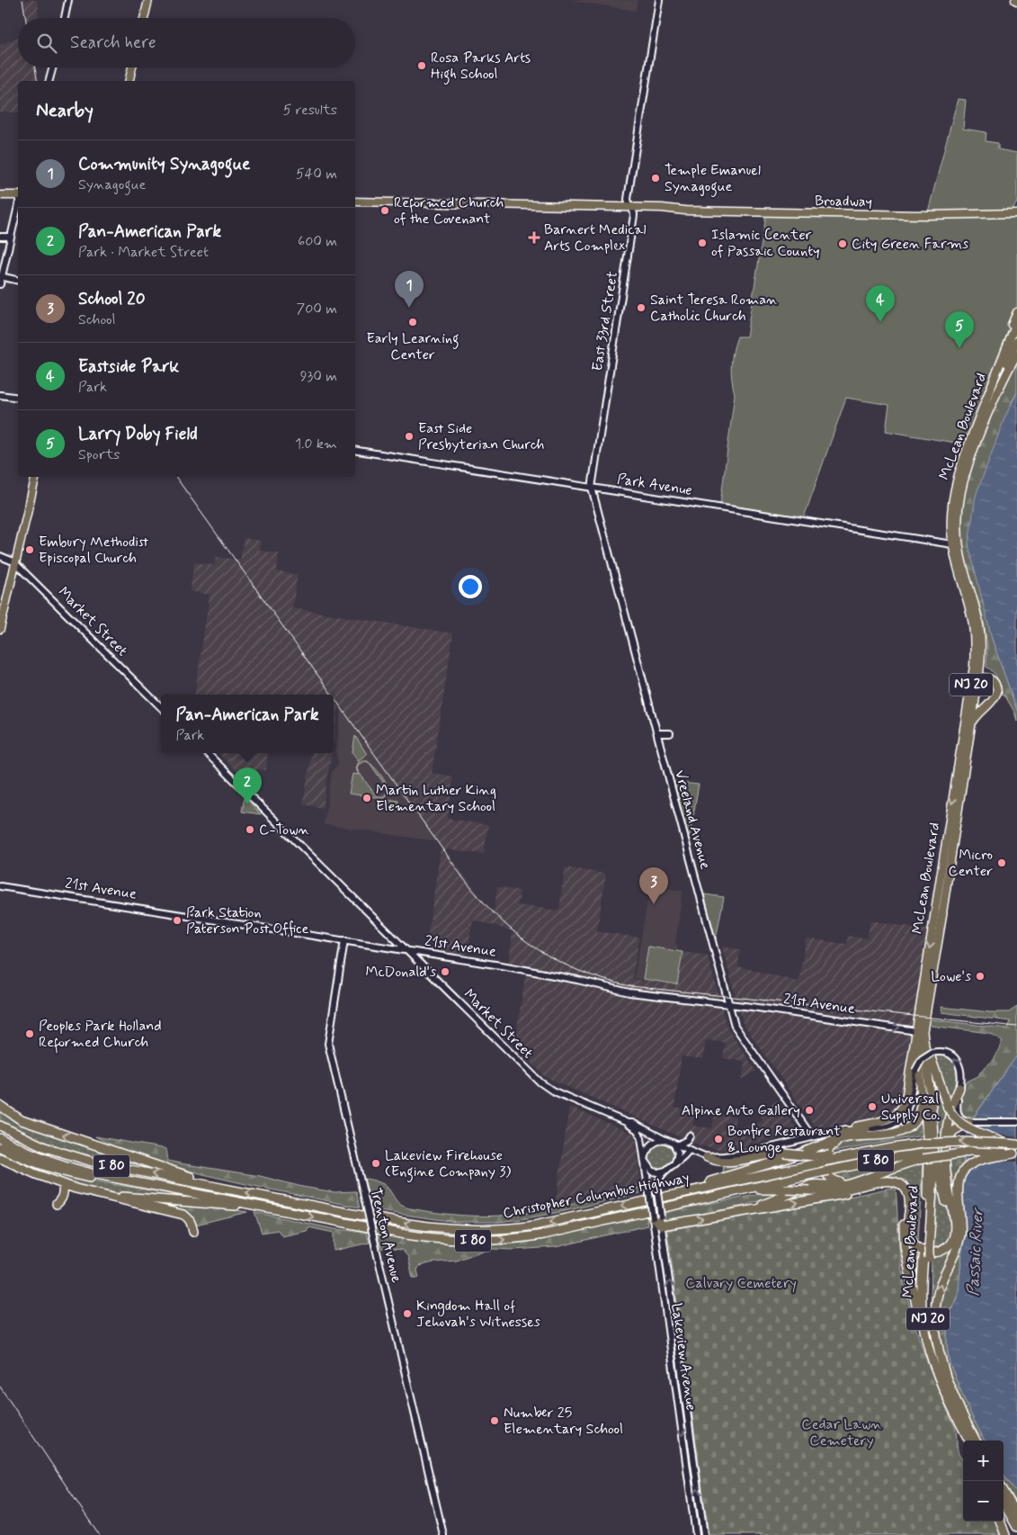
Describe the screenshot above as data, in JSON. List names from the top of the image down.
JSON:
{
  "streets": {
    "highway": [
      "McLean Boulevard",
      "NJ 20",
      "I 80",
      "Christopher Columbus Highway"
    ],
    "main road": [
      "Broadway",
      "East 33rd Street",
      "Park Avenue",
      "Market Street",
      "Vreeland Avenue",
      "21st Avenue",
      "Trenton Avenue",
      "Lakeview Avenue"
    ]
  },
  "crossings": [
    ["Broadway", "East 33rd Street"],
    ["East 33rd Street", "Park Avenue"],
    ["East 33rd Street", "Vreeland Avenue"],
    ["McLean Boulevard", "Park Avenue"],
    ["McLean Boulevard", "21st Avenue"],
    ["Park Avenue", "Vreeland Avenue"],
    ["Market Street", "Vreeland Avenue"],
    ["Market Street", "21st Avenue"],
    ["Market Street", "Lakeview Avenue"],
    ["Vreeland Avenue", "21st Avenue"],
    ["21st Avenue", "Trenton Avenue"]
  ],
  "water": ["Passaic River"],
  "parks": ["Calvary Cemetery", "Cedar Lawn Cemetery"],
  "places": {
    "other": [
      "Rosa Parks Arts High School",
      "Temple Emanuel Synagogue",
      "Reformed Church of the Covenant",
      "Islamic Center of Passaic County",
      "City Green Farms",
      "Saint Teresa Roman Catholic Church",
      "Early Learning Center",
      "East Side Presbyterian Church",
      "Embury Methodist Episcopal Church",
      "Martin Luther King Elementary School",
      "C-Town",
      "Micro Center",
      "Park Station Paterson Post Office",
      "McDonald's",
      "Lowe's",
      "Peoples Park Holland Reformed Church",
      "Universal Supply Co.",
      "Alpine Auto Gallery",
      "Bonfire Restaurant & Lounge",
      "Lakeview Firehouse (Engine Company 3)",
      "Kingdom Hall of Jehovah's Witnesses",
      "Number 25 Elementary School"
    ],
    "health": ["Barnert Medical Arts Complex"]
  },
  "page": {
    "search": "Search here",
    "heading": ["Nearby", "5 results"],
    "list": [
      {
        "mark": "1",
        "name": "Community Synagogue",
        "note": "Synagogue",
        "value": "540 m"
      },
      {
        "mark": "2",
        "name": "Pan-American Park",
        "note": "Park · Market Street",
        "value": "600 m"
      },
      {
        "mark": "3",
        "name": "School 20",
        "note": "School",
        "value": "700 m"
      },
      {
        "mark": "4",
        "name": "Eastside Park",
        "note": "Park",
        "value": "930 m"
      },
      {
        "mark": "5",
        "name": "Larry Doby Field",
        "note": "Sports",
        "value": "1.0 km"
      }
    ],
    "pins": [
      "1",
      "4",
      "5",
      "2",
      "3"
    ],
    "popup": ["Pan-American Park", "Park"],
    "map_buttons": ["+", "−"]
  }
}
